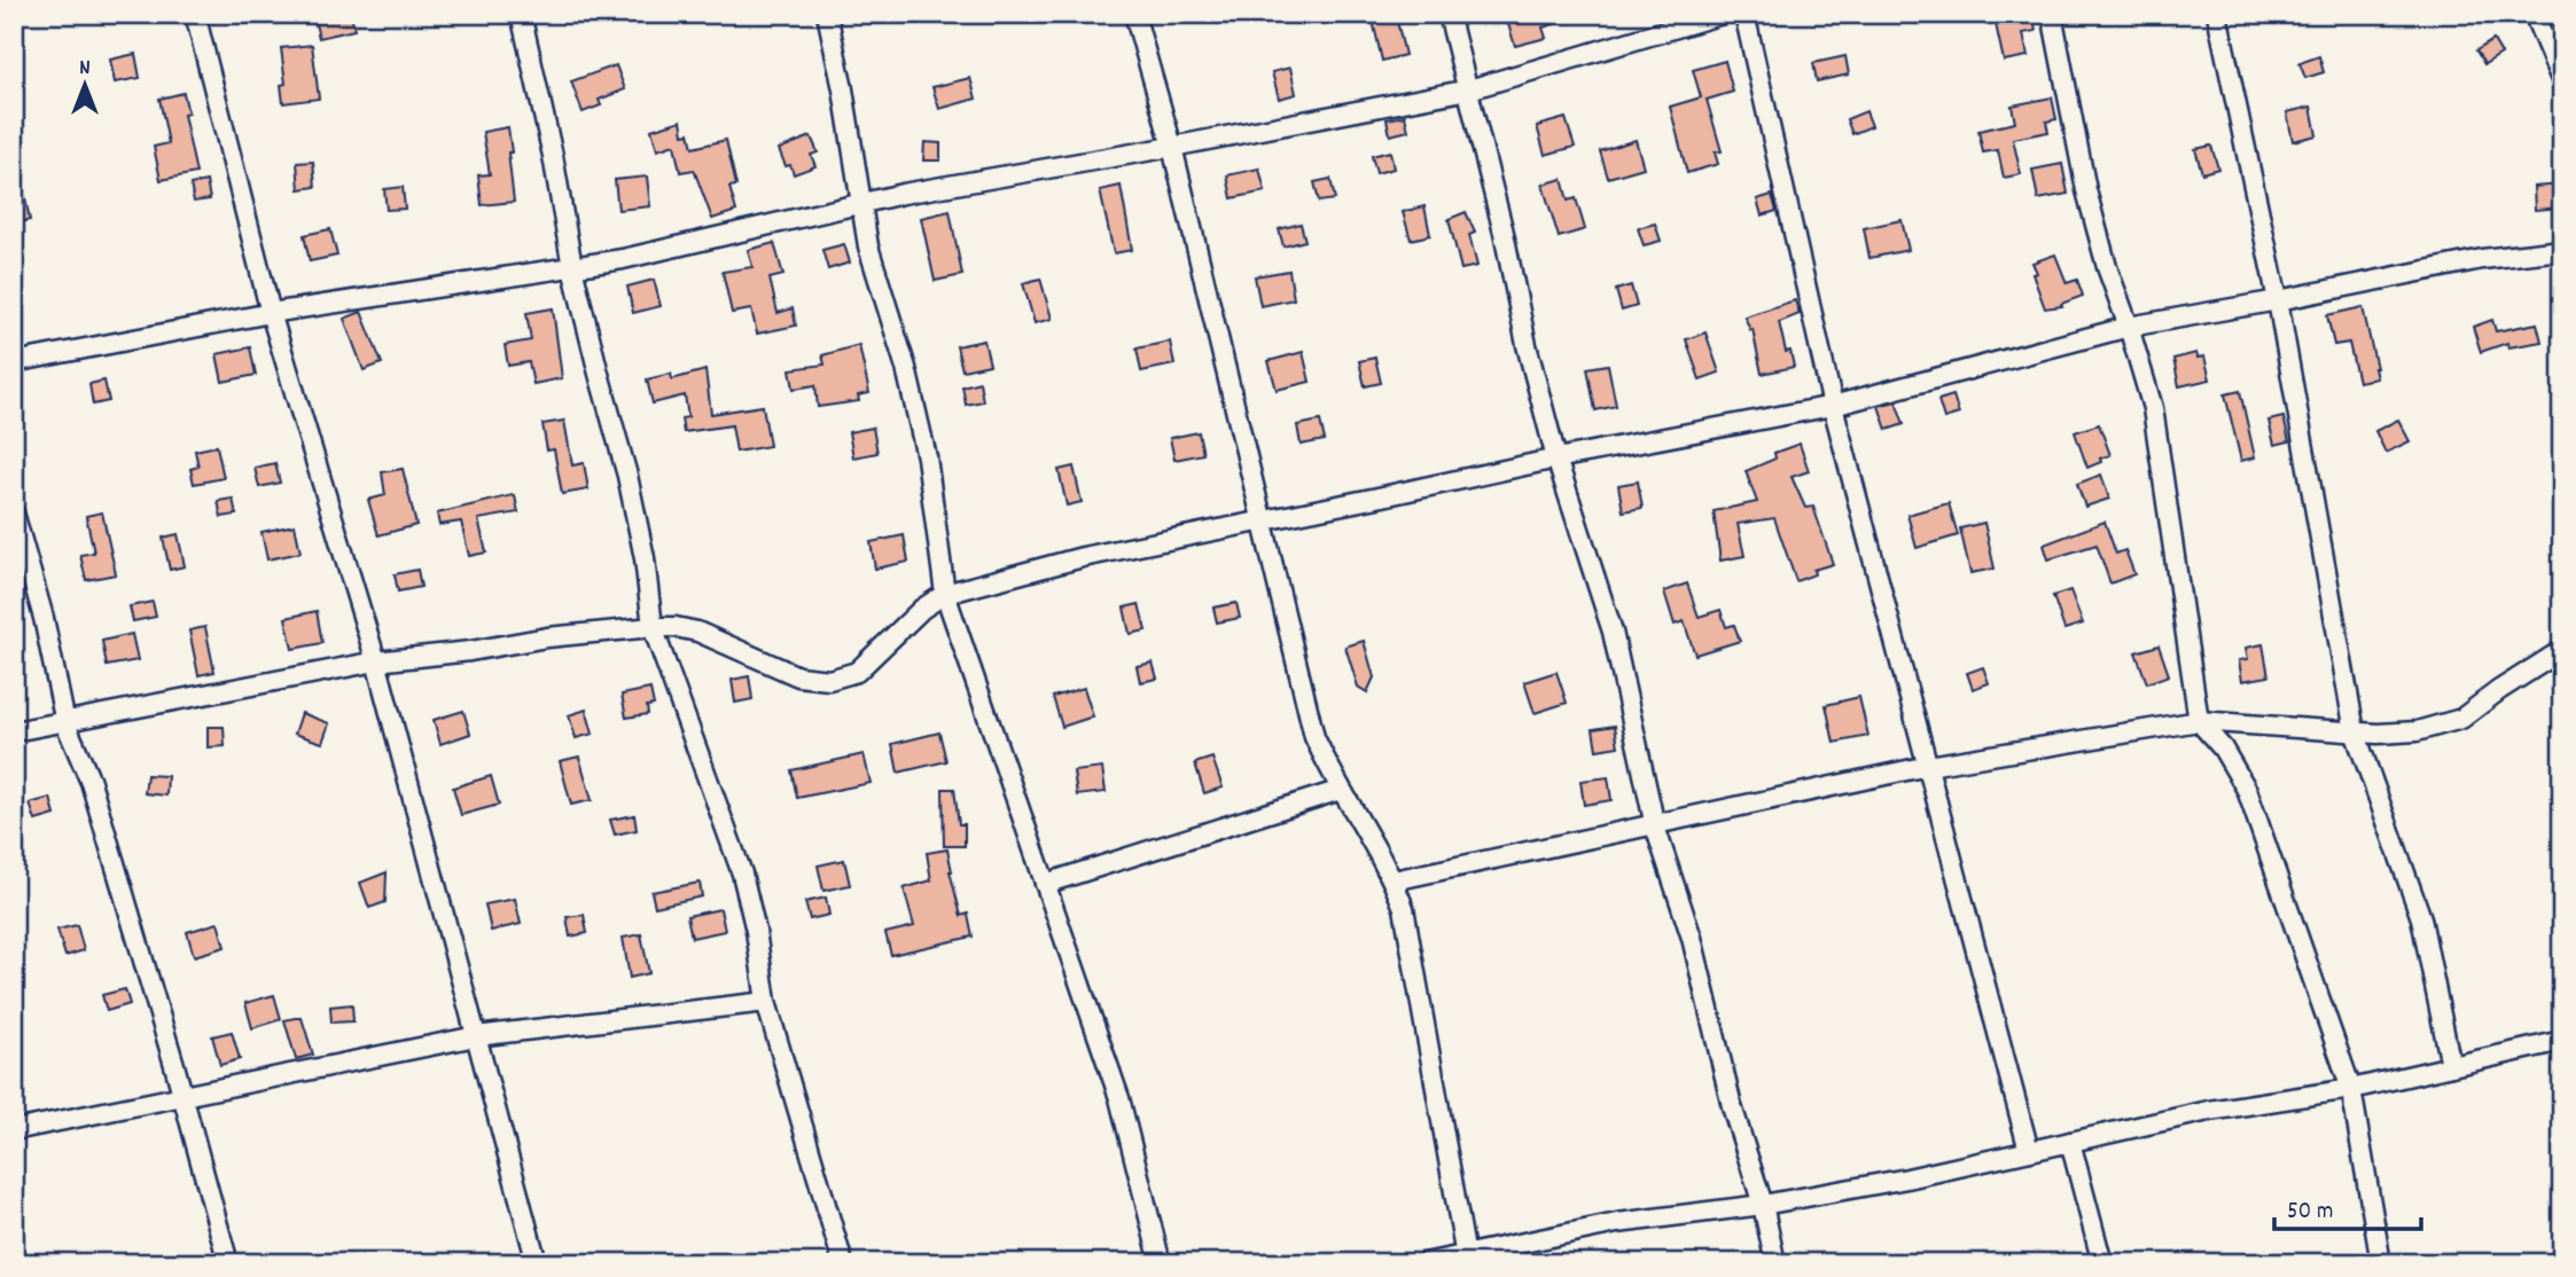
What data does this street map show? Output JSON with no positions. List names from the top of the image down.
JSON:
{
  "scale_bar": "50 m",
  "north": "top"
}
